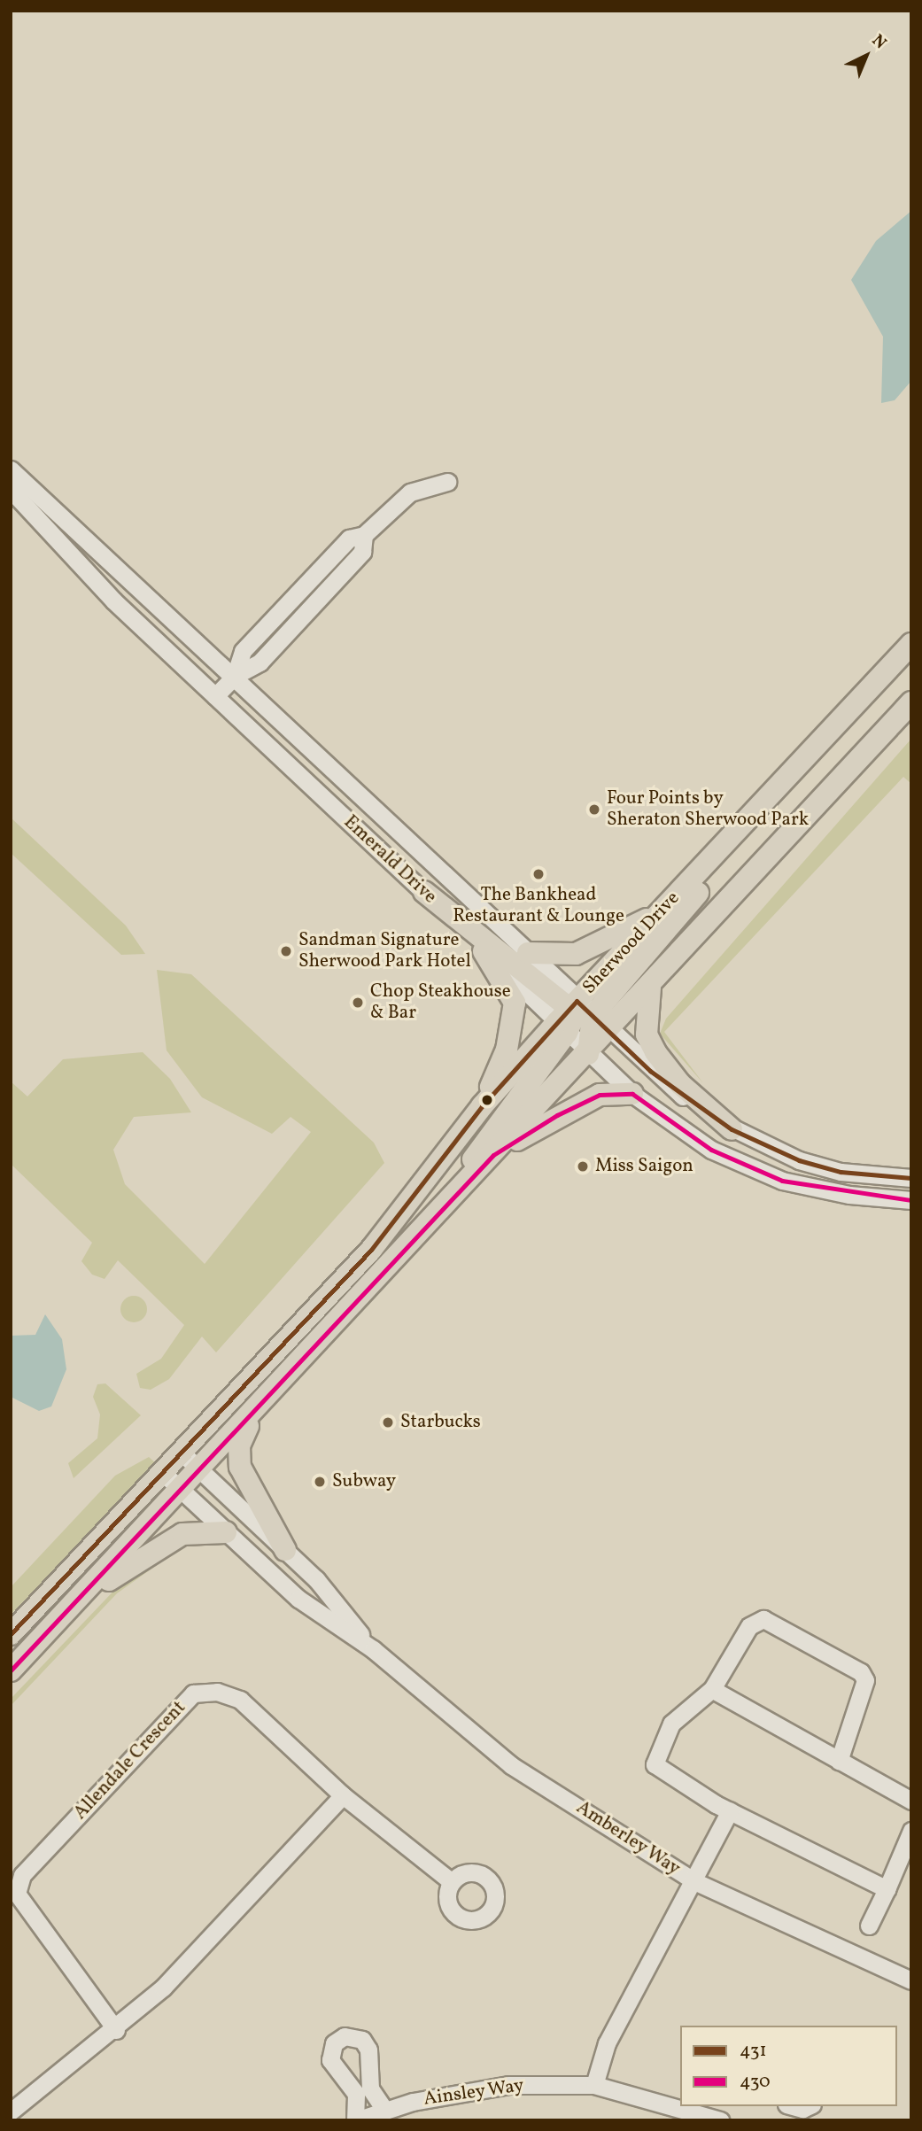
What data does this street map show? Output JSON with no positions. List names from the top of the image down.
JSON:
{
  "streets": {
    "main road": ["Sherwood Drive"],
    "street": [
      "Emerald Drive",
      "Allendale Crescent",
      "Amberley Way",
      "Ainsley Way"
    ]
  },
  "crossings": [
    ["Emerald Drive", "Sherwood Drive"],
    ["Sherwood Drive", "Amberley Way"]
  ],
  "places": [
    "Four Points by Sheraton Sherwood Park",
    "The Bankhead Restaurant & Lounge",
    "Sandman Signature Sherwood Park Hotel",
    "Chop Steakhouse & Bar",
    "Miss Saigon",
    "Starbucks",
    "Subway"
  ],
  "lines": ["transit line 431", "transit line 430"],
  "legend": ["431", "430"],
  "north": "top right"
}
